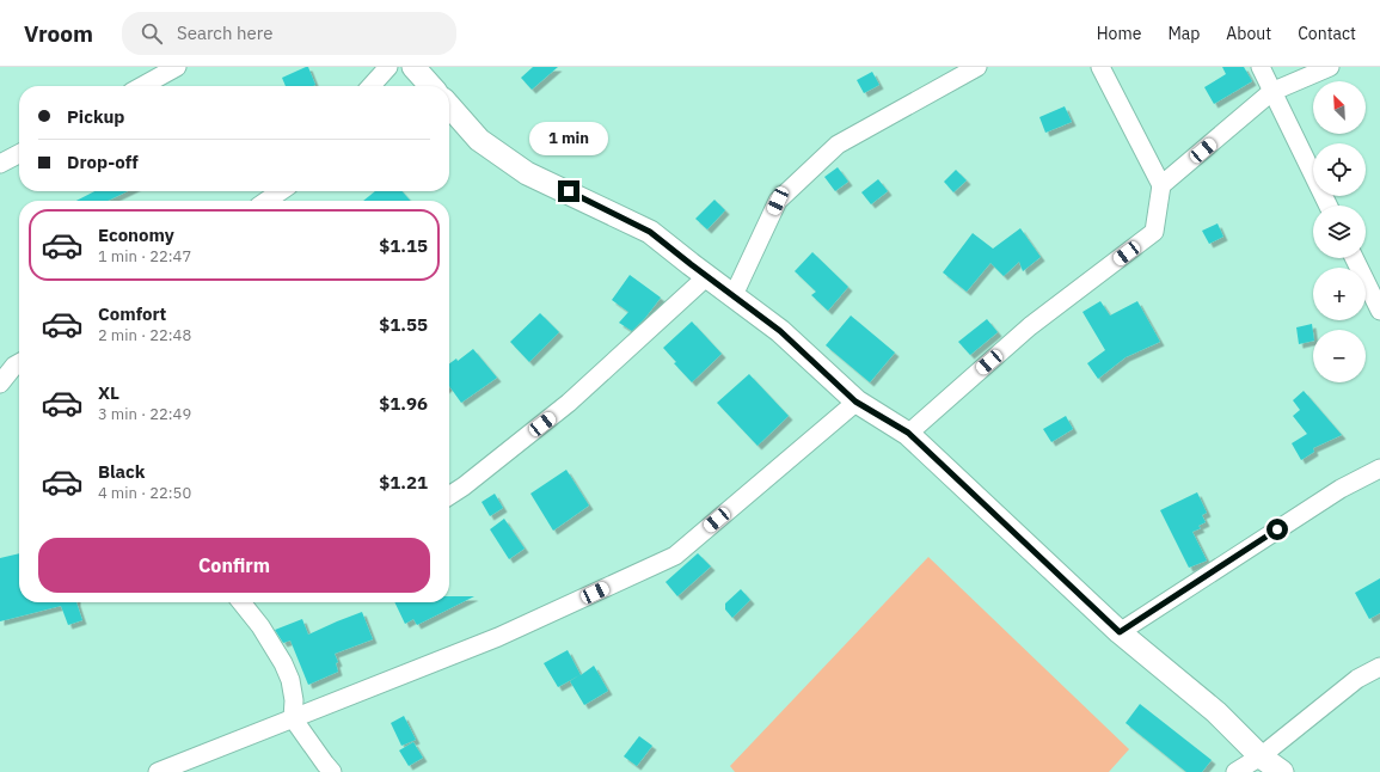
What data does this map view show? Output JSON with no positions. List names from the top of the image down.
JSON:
{
  "north": "top left",
  "page": {
    "header": "Vroom",
    "search": "Search here",
    "nav": [
      "Home",
      "Map",
      "About",
      "Contact"
    ],
    "map_buttons": ["+", "−"],
    "banner": ["Pickup", "Drop-off"],
    "bubble": "1 min",
    "list": [
      {
        "name": "Economy",
        "note": "1 min · 22:47",
        "value": "$1.15"
      },
      {
        "name": "Comfort",
        "note": "2 min · 22:48",
        "value": "$1.55"
      },
      {
        "name": "XL",
        "note": "3 min · 22:49",
        "value": "$1.96"
      },
      {
        "name": "Black",
        "note": "4 min · 22:50",
        "value": "$1.21"
      }
    ],
    "buttons": "Confirm"
  }
}
